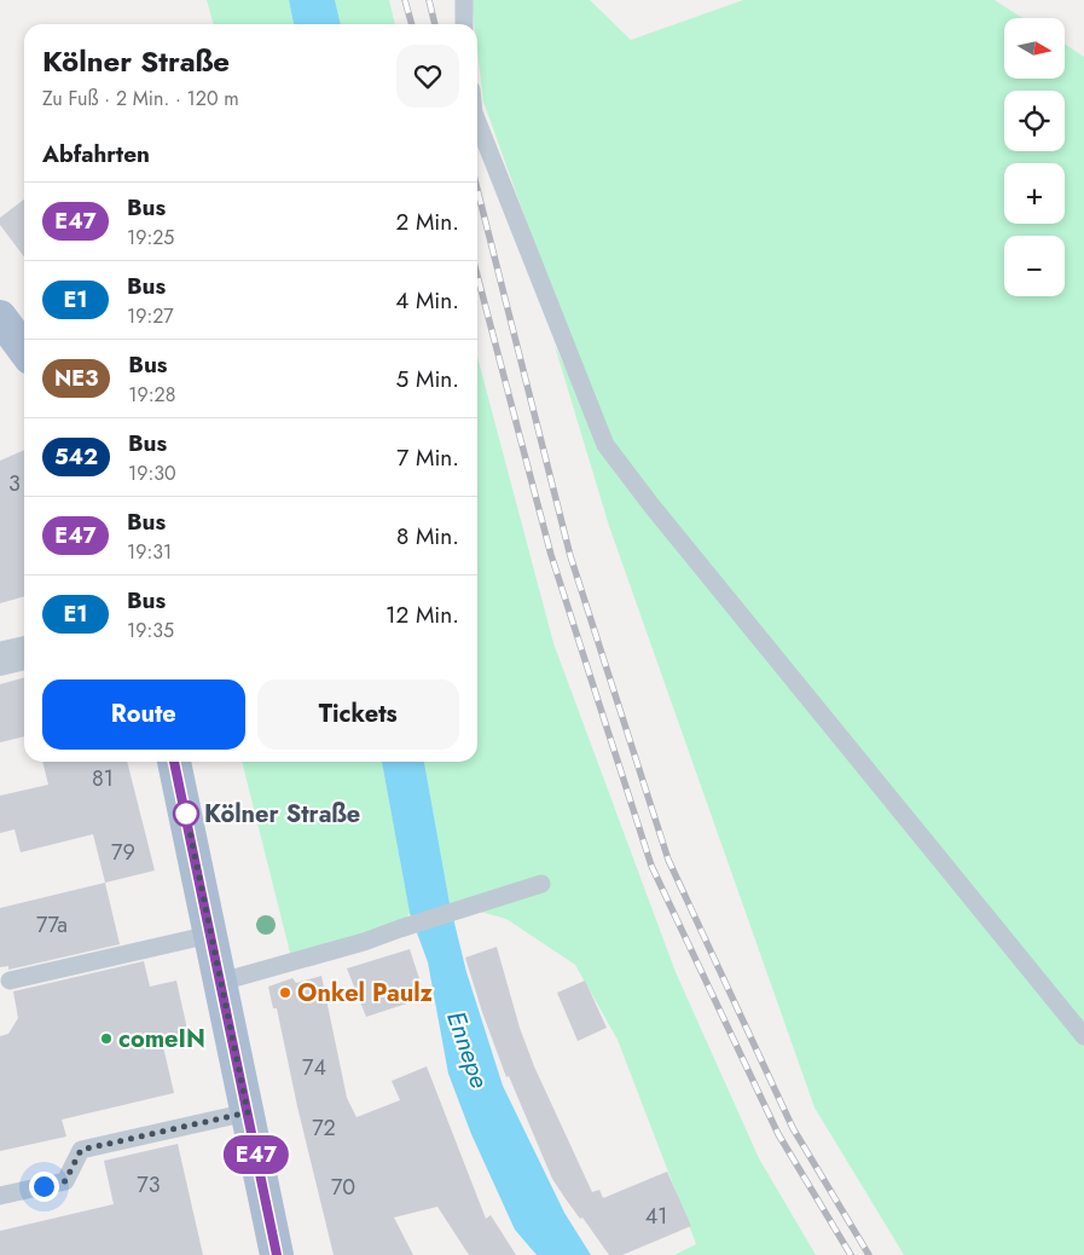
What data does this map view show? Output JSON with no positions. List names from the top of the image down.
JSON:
{
  "water": ["Ennepe"],
  "places": ["Kölner Straße", "Onkel Paulz", "comeIN"],
  "lines": ["bus line E47"],
  "house_numbers": [
    "3",
    "81",
    "79",
    "77a",
    "74",
    "72",
    "73",
    "70",
    "41"
  ],
  "north": "right",
  "page": {
    "on_map": "E47",
    "map_buttons": ["+", "−"],
    "heading": [
      ["Kölner Straße", "Zu Fuß · 2 Min. · 120 m"],
      "Abfahrten"
    ],
    "list": [
      {
        "mark": "E47",
        "name": "Bus",
        "note": "19:25",
        "value": "2 Min."
      },
      {
        "mark": "E1",
        "name": "Bus",
        "note": "19:27",
        "value": "4 Min."
      },
      {
        "mark": "NE3",
        "name": "Bus",
        "note": "19:28",
        "value": "5 Min."
      },
      {
        "mark": "542",
        "name": "Bus",
        "note": "19:30",
        "value": "7 Min."
      },
      {
        "mark": "E47",
        "name": "Bus",
        "note": "19:31",
        "value": "8 Min."
      },
      {
        "mark": "E1",
        "name": "Bus",
        "note": "19:35",
        "value": "12 Min."
      }
    ],
    "buttons": ["Route", "Tickets"]
  }
}
